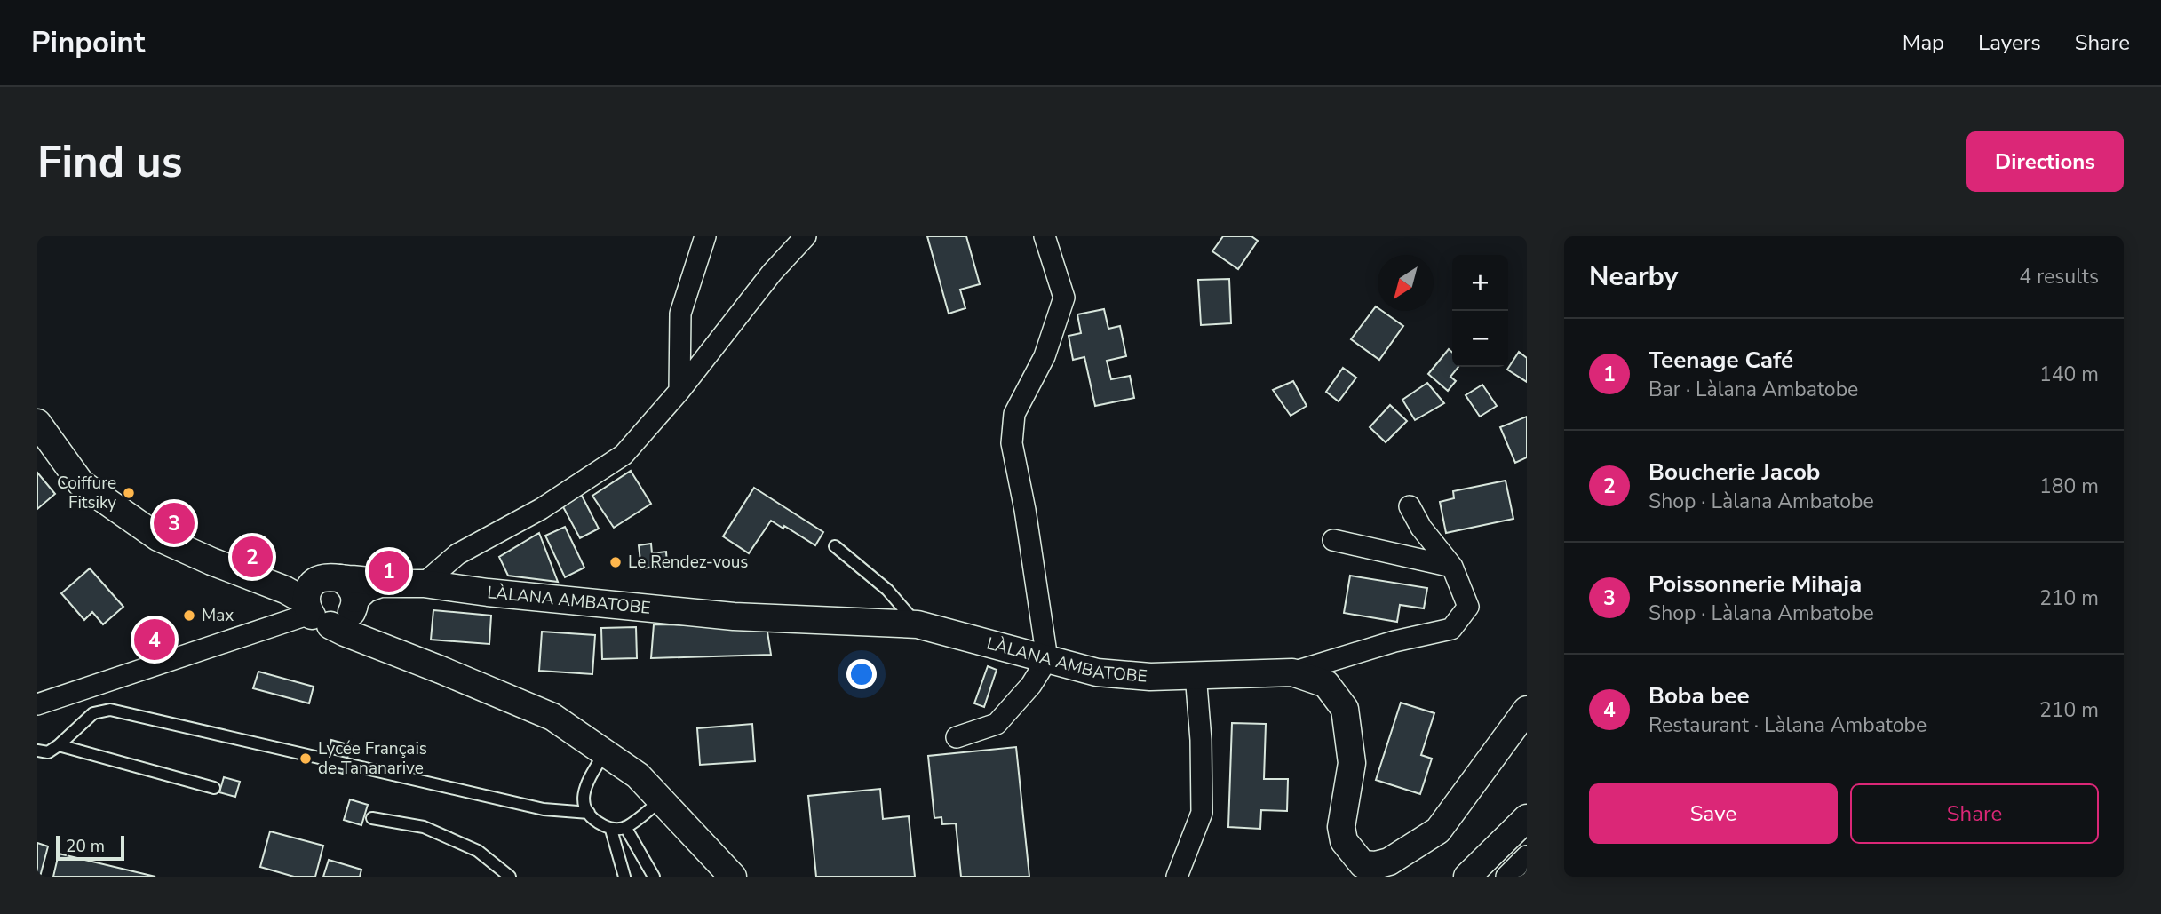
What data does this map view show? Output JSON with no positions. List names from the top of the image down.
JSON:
{
  "streets": {
    "street": ["LÀLANA AMBATOBE"]
  },
  "places": [
    "Coiffure Fitsiky",
    "Le Rendez-vous",
    "Max",
    "Lycée Français de Tananarive"
  ],
  "scale_bar": "20 m",
  "north": "bottom left",
  "page": {
    "header": "Pinpoint",
    "nav": ["Map", "Layers", "Share"],
    "buttons": [
      "Directions",
      ["Save", "Share"]
    ],
    "title": "Find us",
    "heading": ["Nearby", "4 results"],
    "map_buttons": ["+", "−"],
    "list": [
      {
        "mark": "1",
        "name": "Teenage Café",
        "note": "Bar · Làlana Ambatobe",
        "value": "140 m"
      },
      {
        "mark": "2",
        "name": "Boucherie Jacob",
        "note": "Shop · Làlana Ambatobe",
        "value": "180 m"
      },
      {
        "mark": "3",
        "name": "Poissonnerie Mihaja",
        "note": "Shop · Làlana Ambatobe",
        "value": "210 m"
      },
      {
        "mark": "4",
        "name": "Boba bee",
        "note": "Restaurant · Làlana Ambatobe",
        "value": "210 m"
      }
    ],
    "pins": [
      "3",
      "2",
      "1",
      "4"
    ],
    "scale": "20 m"
  }
}
